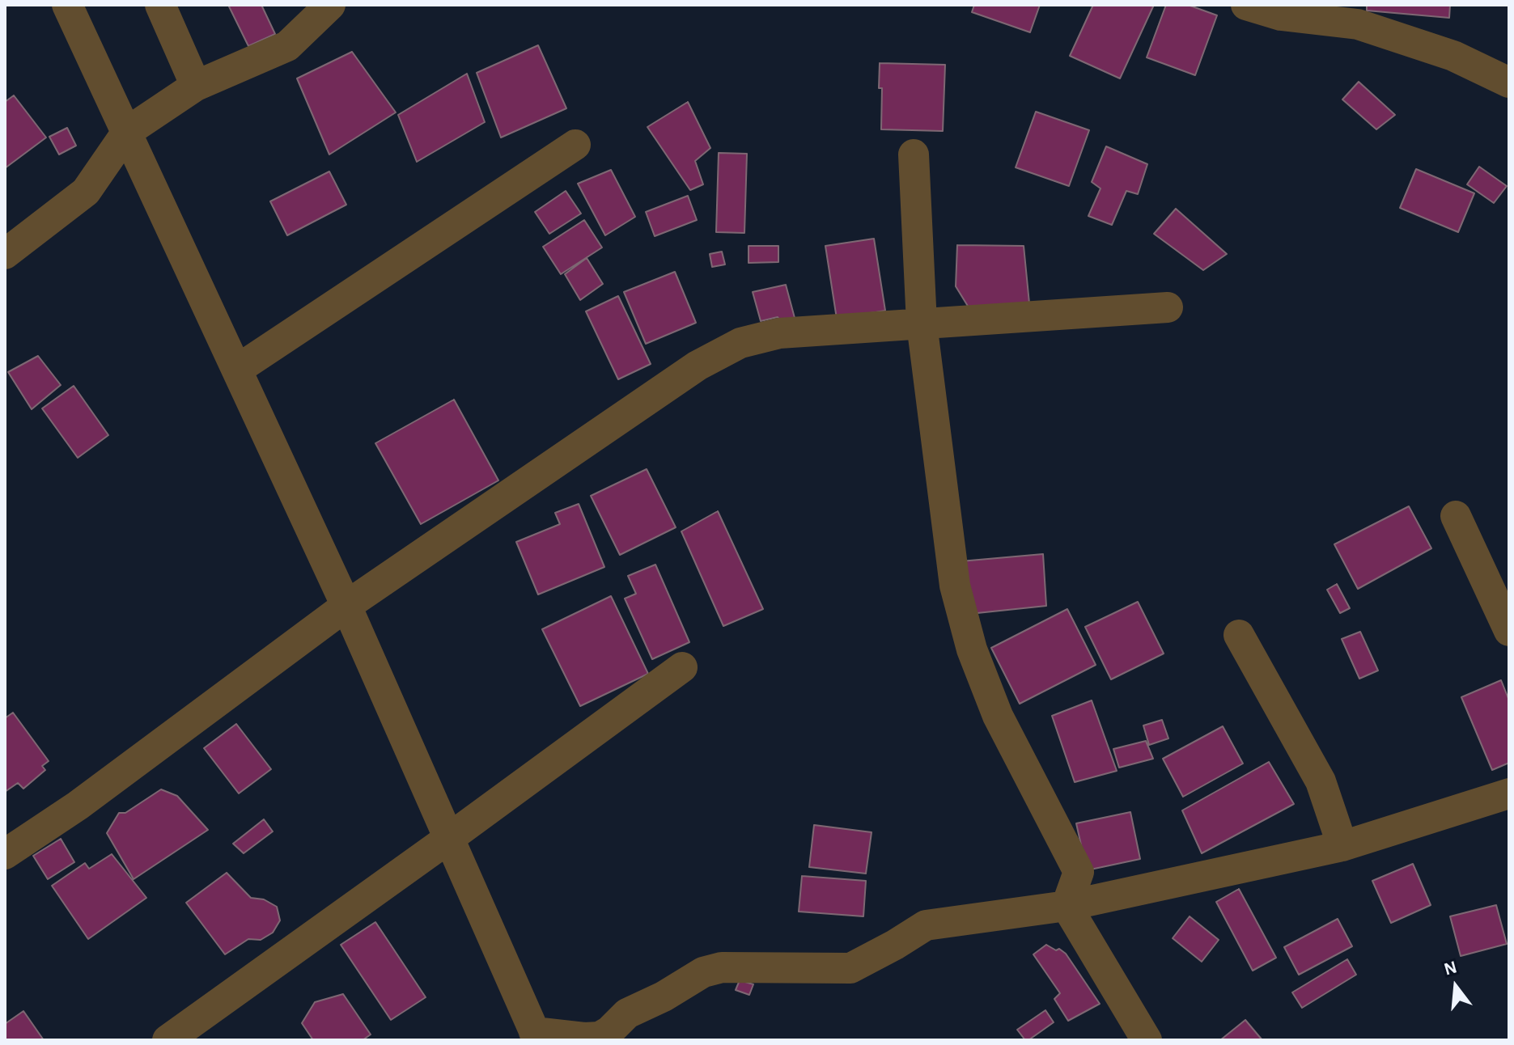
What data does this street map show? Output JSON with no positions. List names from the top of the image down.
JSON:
{
  "north": "top"
}
